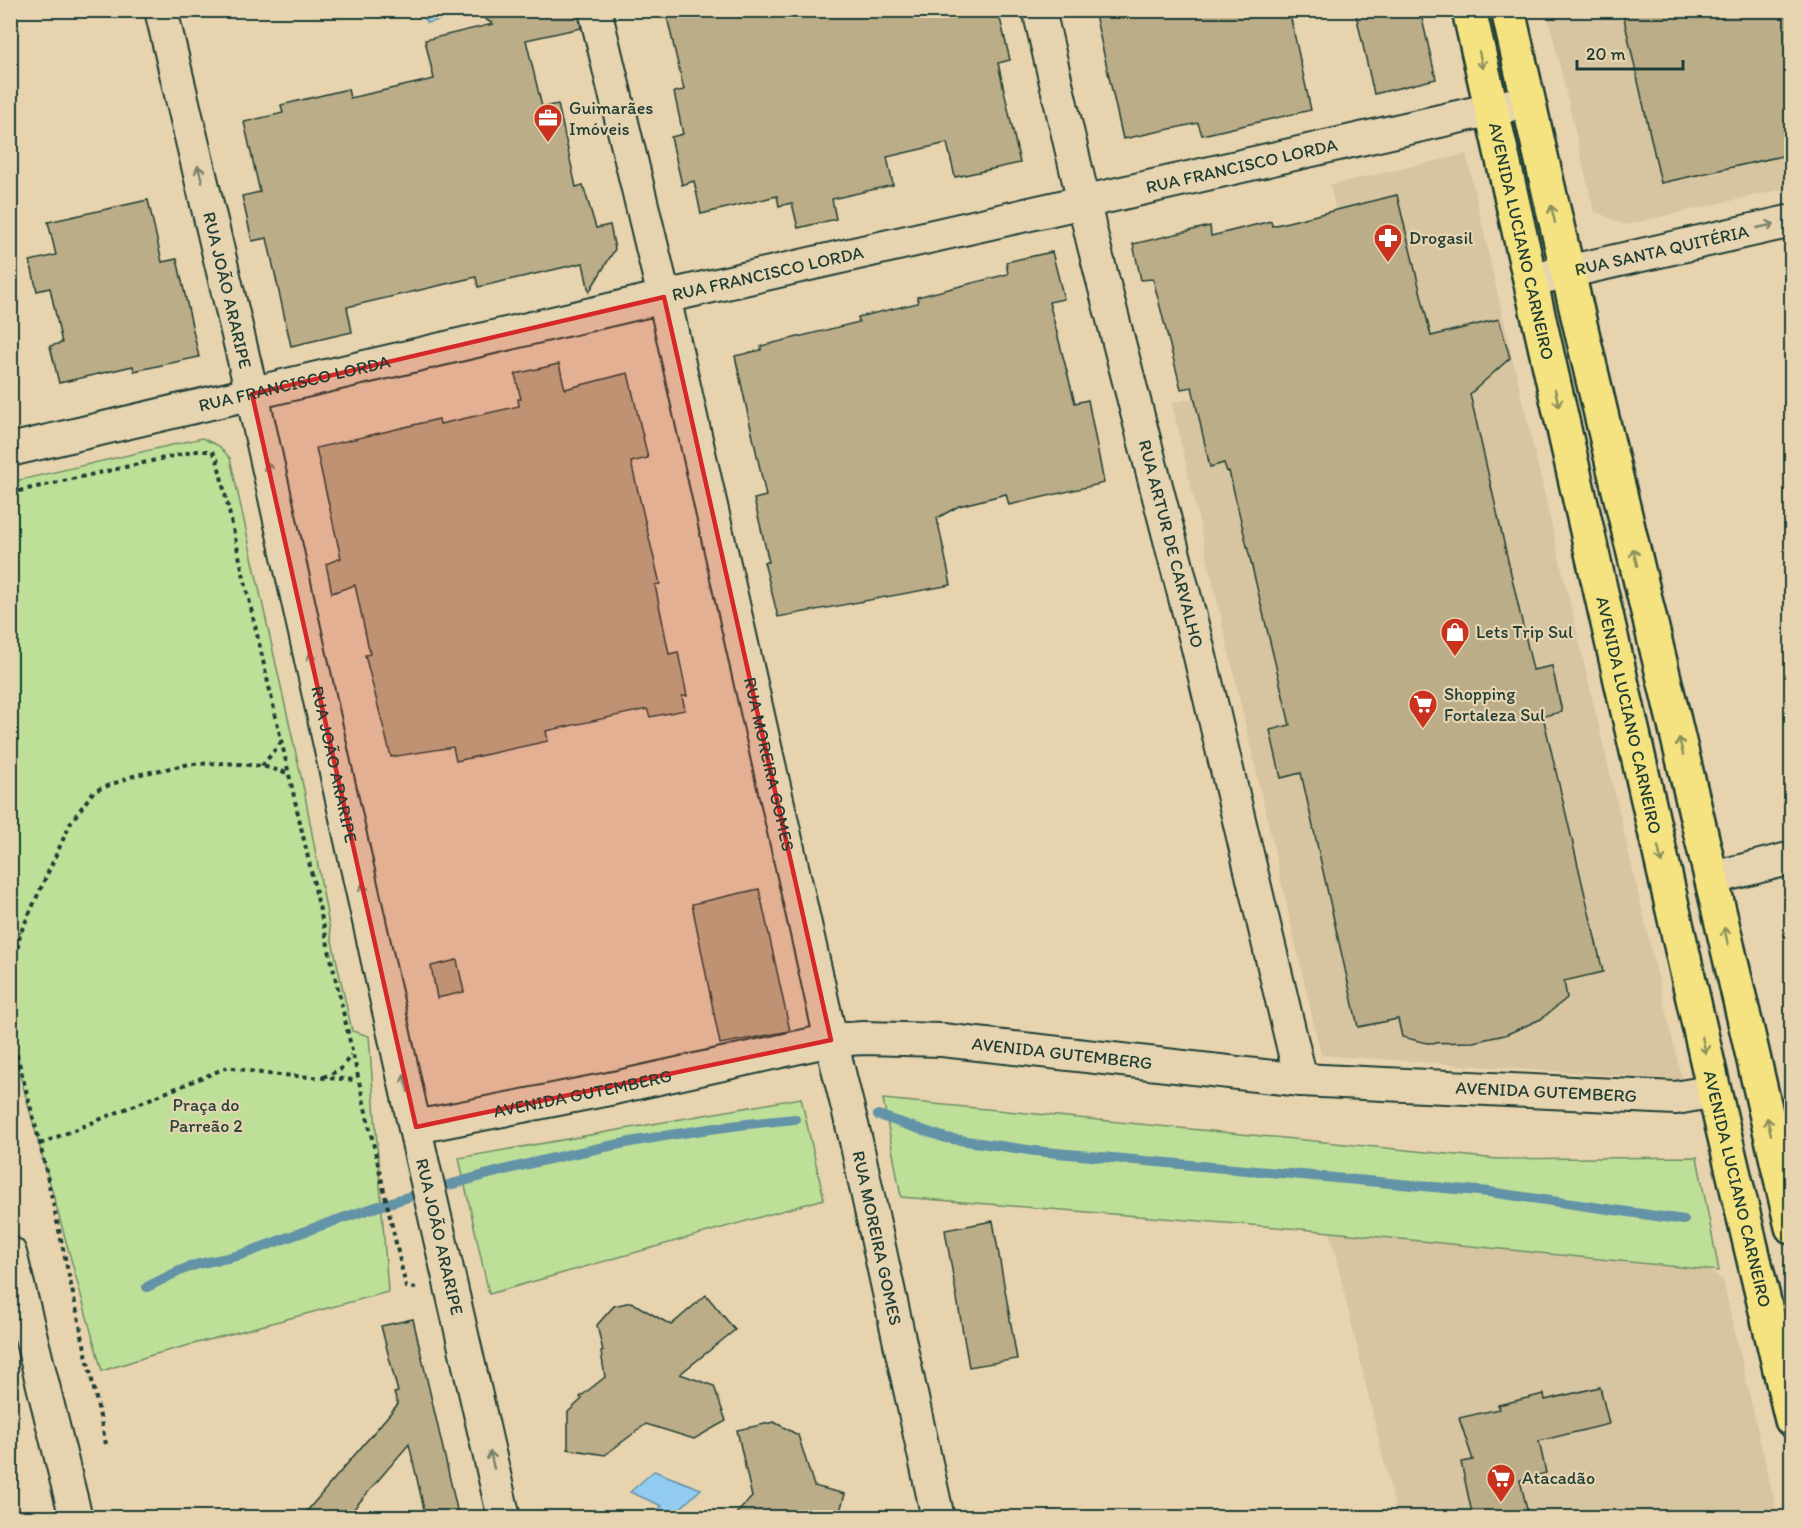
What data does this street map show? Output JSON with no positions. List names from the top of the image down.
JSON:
{
  "streets": {
    "main road": ["AVENIDA LUCIANO CARNEIRO"],
    "street": [
      "RUA FRANCISCO LORDA",
      "RUA SANTA QUITÉRIA",
      "RUA JOÃO ARARIPE",
      "RUA ARTUR DE CARVALHO",
      "RUA MOREIRA GOMES",
      "AVENIDA GUTEMBERG"
    ]
  },
  "crossings": [
    ["RUA FRANCISCO LORDA", "AVENIDA LUCIANO CARNEIRO"],
    ["RUA FRANCISCO LORDA", "RUA JOÃO ARARIPE"],
    ["RUA FRANCISCO LORDA", "RUA ARTUR DE CARVALHO"],
    ["RUA FRANCISCO LORDA", "RUA MOREIRA GOMES"],
    ["AVENIDA LUCIANO CARNEIRO", "RUA SANTA QUITÉRIA"],
    ["AVENIDA LUCIANO CARNEIRO", "AVENIDA GUTEMBERG"],
    ["RUA JOÃO ARARIPE", "AVENIDA GUTEMBERG"],
    ["RUA ARTUR DE CARVALHO", "AVENIDA GUTEMBERG"],
    ["RUA MOREIRA GOMES", "AVENIDA GUTEMBERG"]
  ],
  "one_way": ["RUA SANTA QUITÉRIA", "RUA JOÃO ARARIPE"],
  "parks": ["Praça do Parreão 2"],
  "places": {
    "office": ["Guimarães Imóveis"],
    "pharmacy": ["Drogasil"],
    "shop": ["Lets Trip Sul"],
    "supermarket": ["Shopping Fortaleza Sul", "Atacadão"]
  },
  "scale_bar": "20 m"
}
